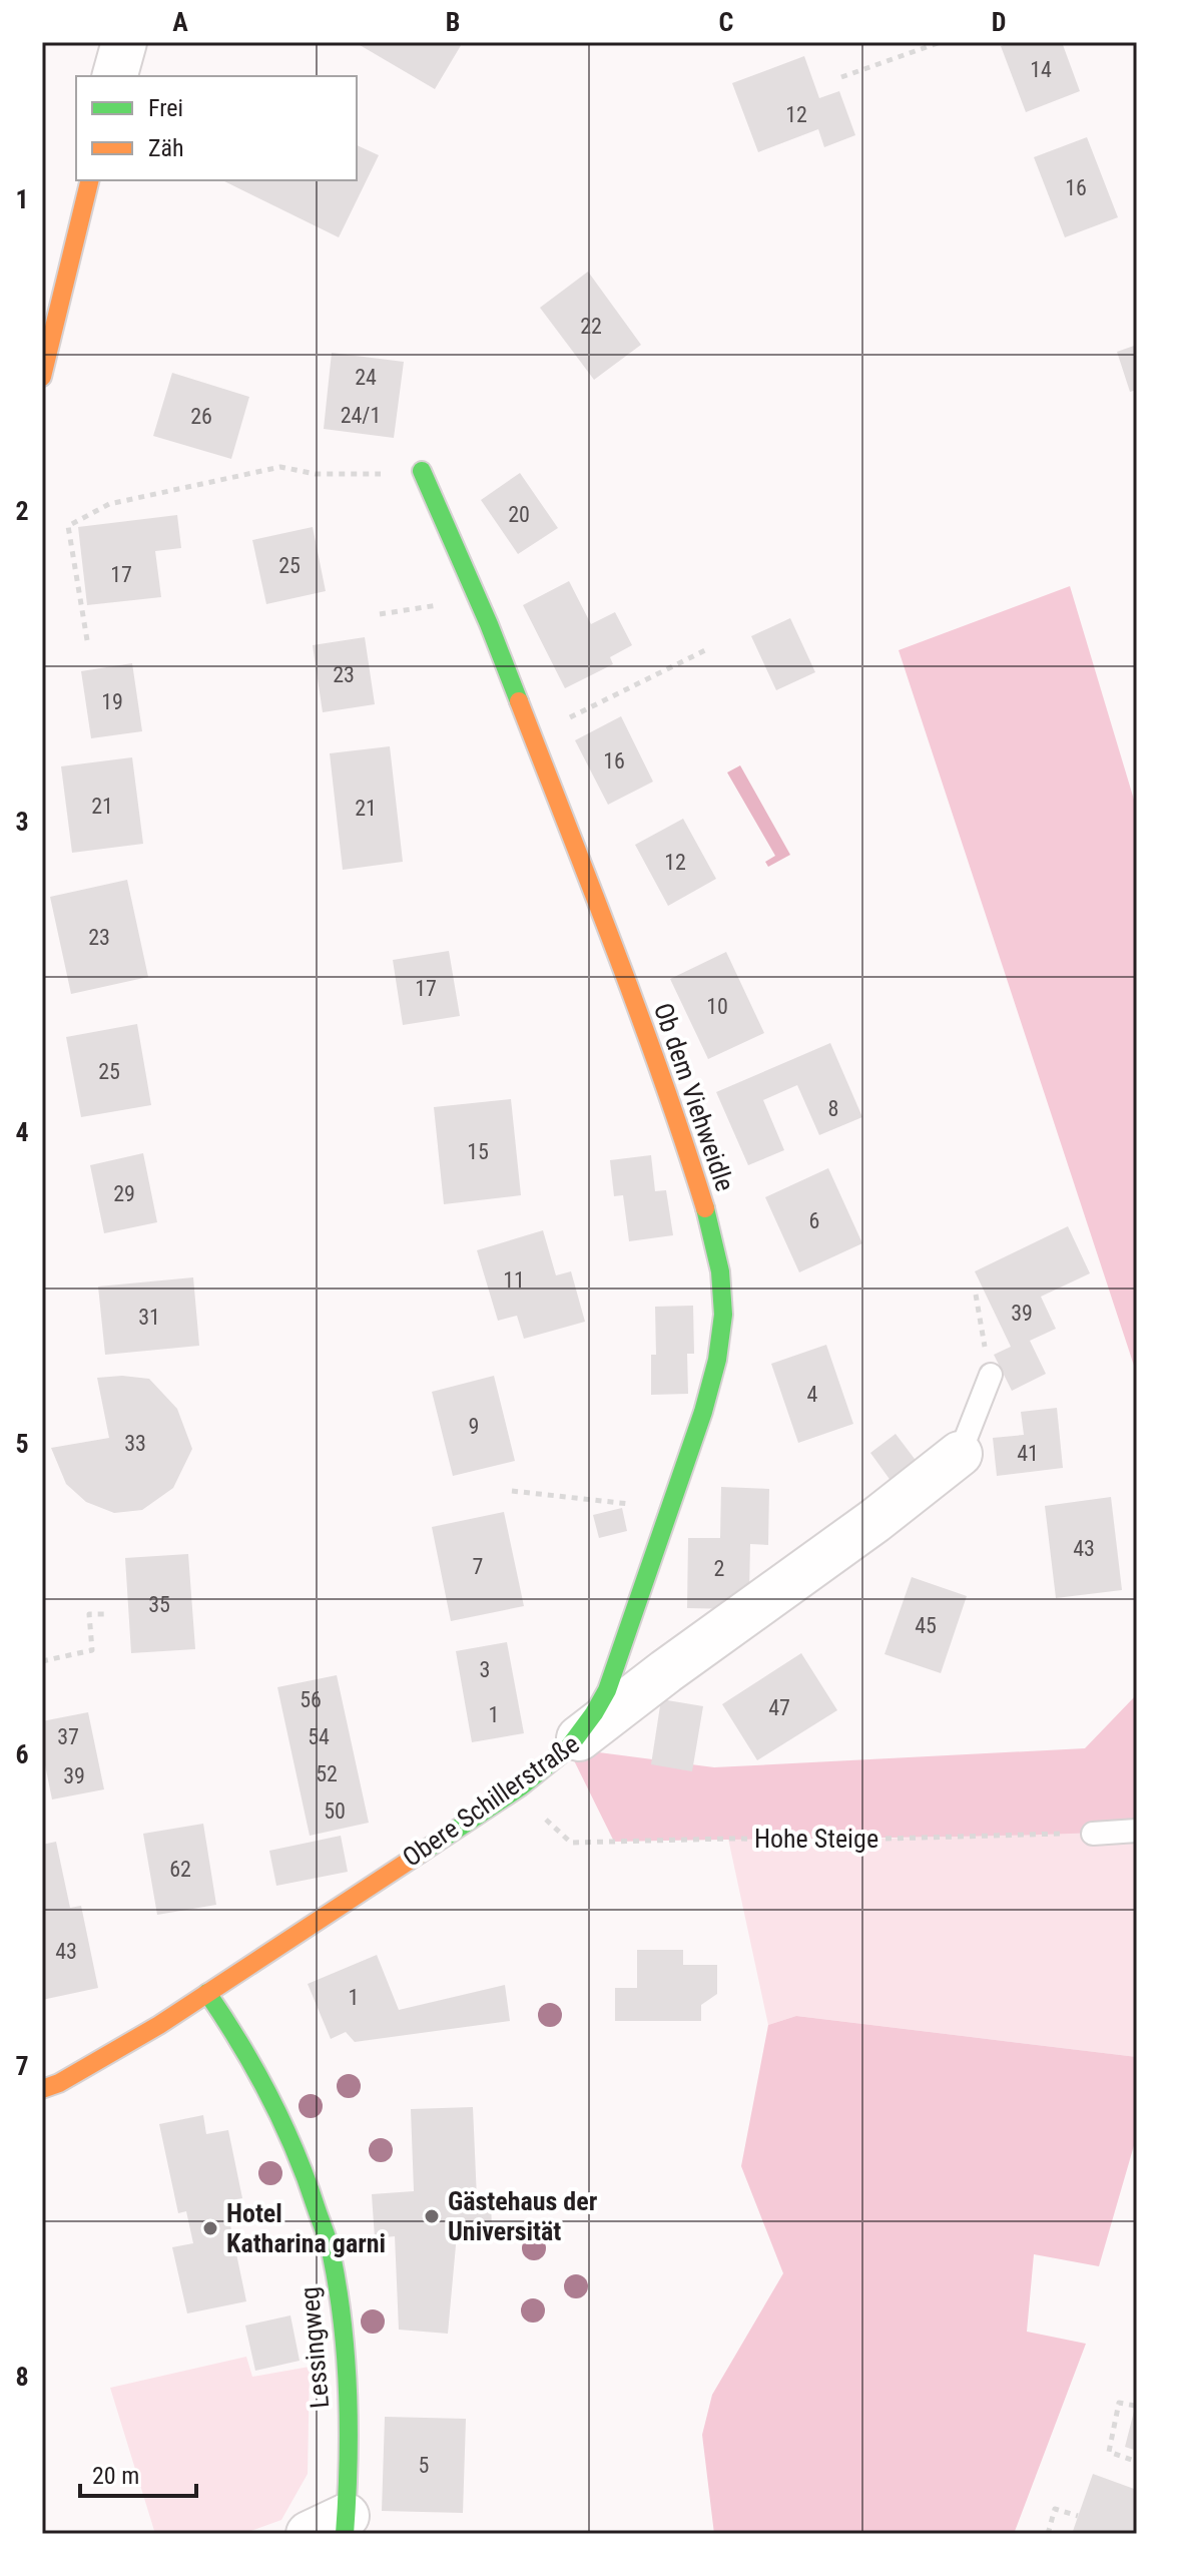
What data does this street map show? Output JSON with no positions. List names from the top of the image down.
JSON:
{
  "streets": {
    "street": ["Ob dem Viehweidle", "Obere Schillerstraße", "Lessingweg"],
    "path": ["Hohe Steige"]
  },
  "crossings": [
    ["Ob dem Viehweidle", "Obere Schillerstraße"],
    ["Obere Schillerstraße", "Hohe Steige"],
    ["Obere Schillerstraße", "Lessingweg"]
  ],
  "places": ["Gästehaus der Universität", "Hotel Katharina garni"],
  "house_numbers": [
    "14",
    "12",
    "16",
    "22",
    "24",
    "24/1",
    "26",
    "20",
    "25",
    "17",
    "23",
    "19",
    "16",
    "21",
    "21",
    "12",
    "23",
    "17",
    "10",
    "25",
    "8",
    "15",
    "29",
    "6",
    "11",
    "39",
    "31",
    "4",
    "9",
    "33",
    "41",
    "43",
    "7",
    "2",
    "35",
    "45",
    "3",
    "56",
    "47",
    "1",
    "37",
    "54",
    "52",
    "39",
    "50",
    "62",
    "43",
    "1",
    "5"
  ],
  "legend": ["Frei", "Zäh"],
  "scale_bar": "20 m",
  "grid": {
    "columns": [
      "A",
      "B",
      "C",
      "D"
    ],
    "rows": [
      "1",
      "2",
      "3",
      "4",
      "5",
      "6",
      "7",
      "8"
    ]
  }
}
